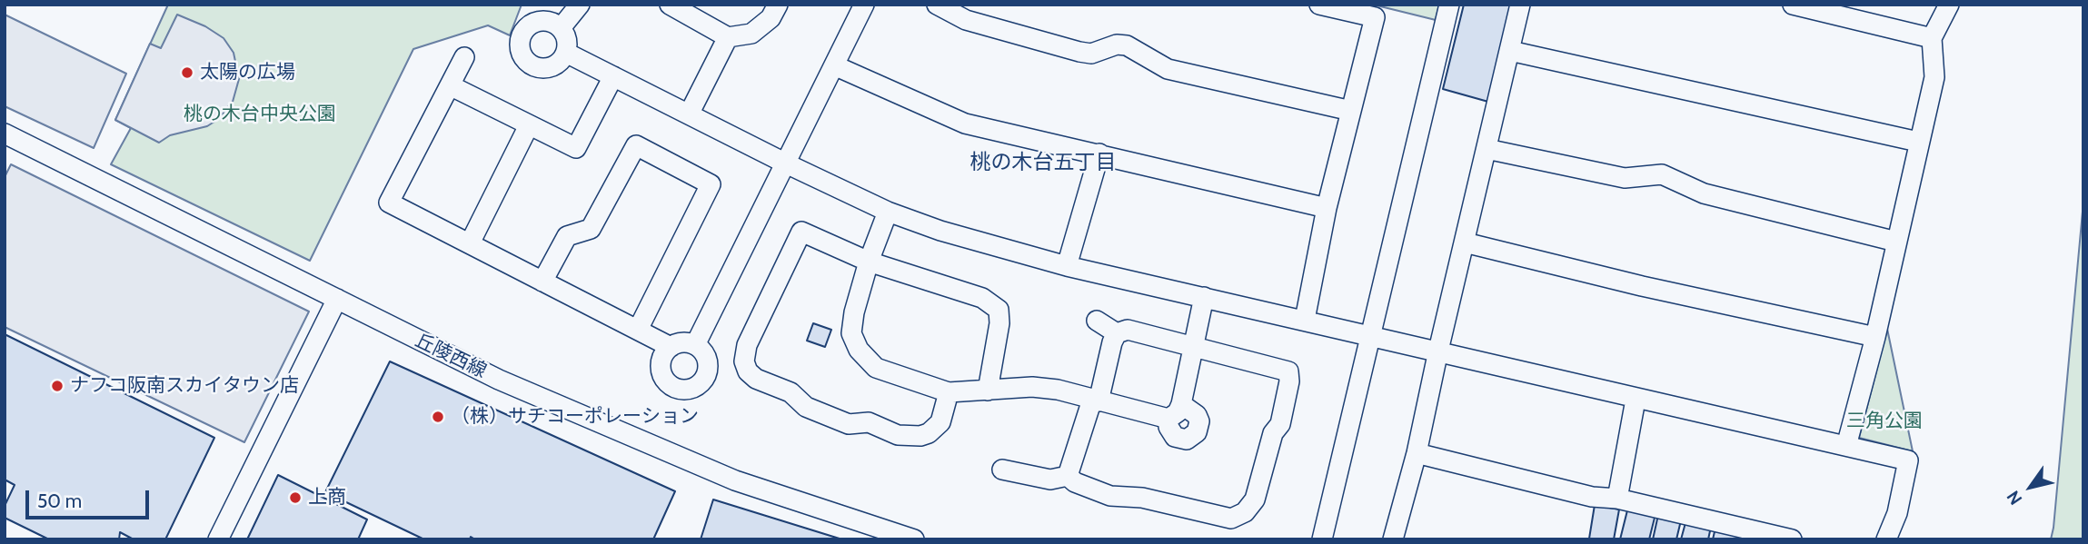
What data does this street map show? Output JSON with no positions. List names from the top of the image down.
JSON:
{
  "streets": {
    "street": ["丘陵西線"]
  },
  "districts": ["桃の木台五丁目"],
  "parks": ["桃の木台中央公園", "三角公園"],
  "places": [
    "太陽の広場",
    "ナフコ阪南スカイタウン店",
    "（株）サチコーポレーション",
    "上商"
  ],
  "scale_bar": "50 m",
  "north": "bottom left"
}
